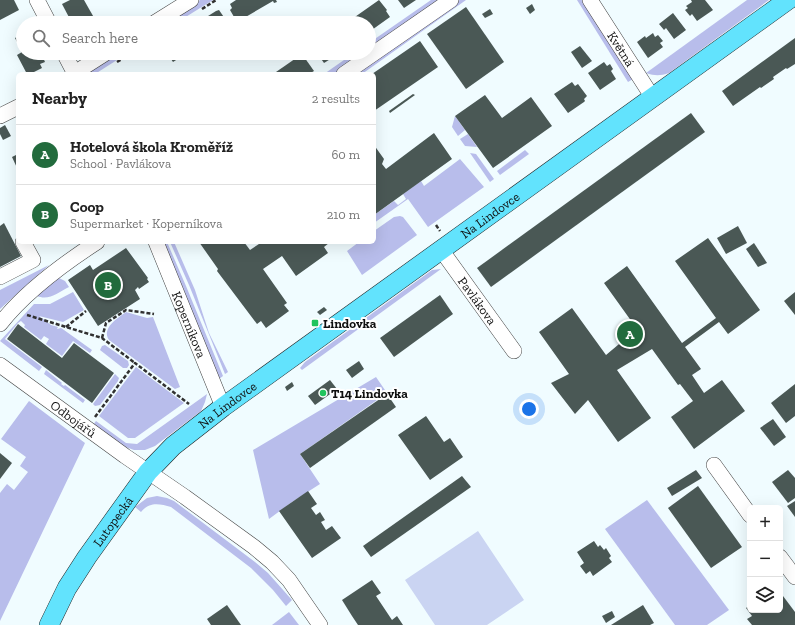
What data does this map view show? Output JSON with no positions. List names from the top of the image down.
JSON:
{
  "streets": {
    "main road": ["Na Lindovce", "Lutopecká"],
    "street": [
      "Květná",
      "Pavlákova",
      "Koperníkova",
      "Odbojářů"
    ]
  },
  "crossings": [
    ["Květná", "Na Lindovce"],
    ["Na Lindovce", "Pavlákova"],
    ["Na Lindovce", "Koperníkova"],
    ["Na Lindovce", "Lutopecká"],
    ["Odbojářů", "Lutopecká"]
  ],
  "places": {
    "transit": ["Lindovka"],
    "other": ["T14 Lindovka"]
  },
  "page": {
    "search": "Search here",
    "heading": ["Nearby", "2 results"],
    "list": [
      {
        "mark": "A",
        "name": "Hotelová škola Kroměříž",
        "note": "School · Pavlákova",
        "value": "60 m"
      },
      {
        "mark": "B",
        "name": "Coop",
        "note": "Supermarket · Koperníkova",
        "value": "210 m"
      }
    ],
    "pins": ["B", "A"],
    "map_buttons": ["+", "−"]
  }
}
